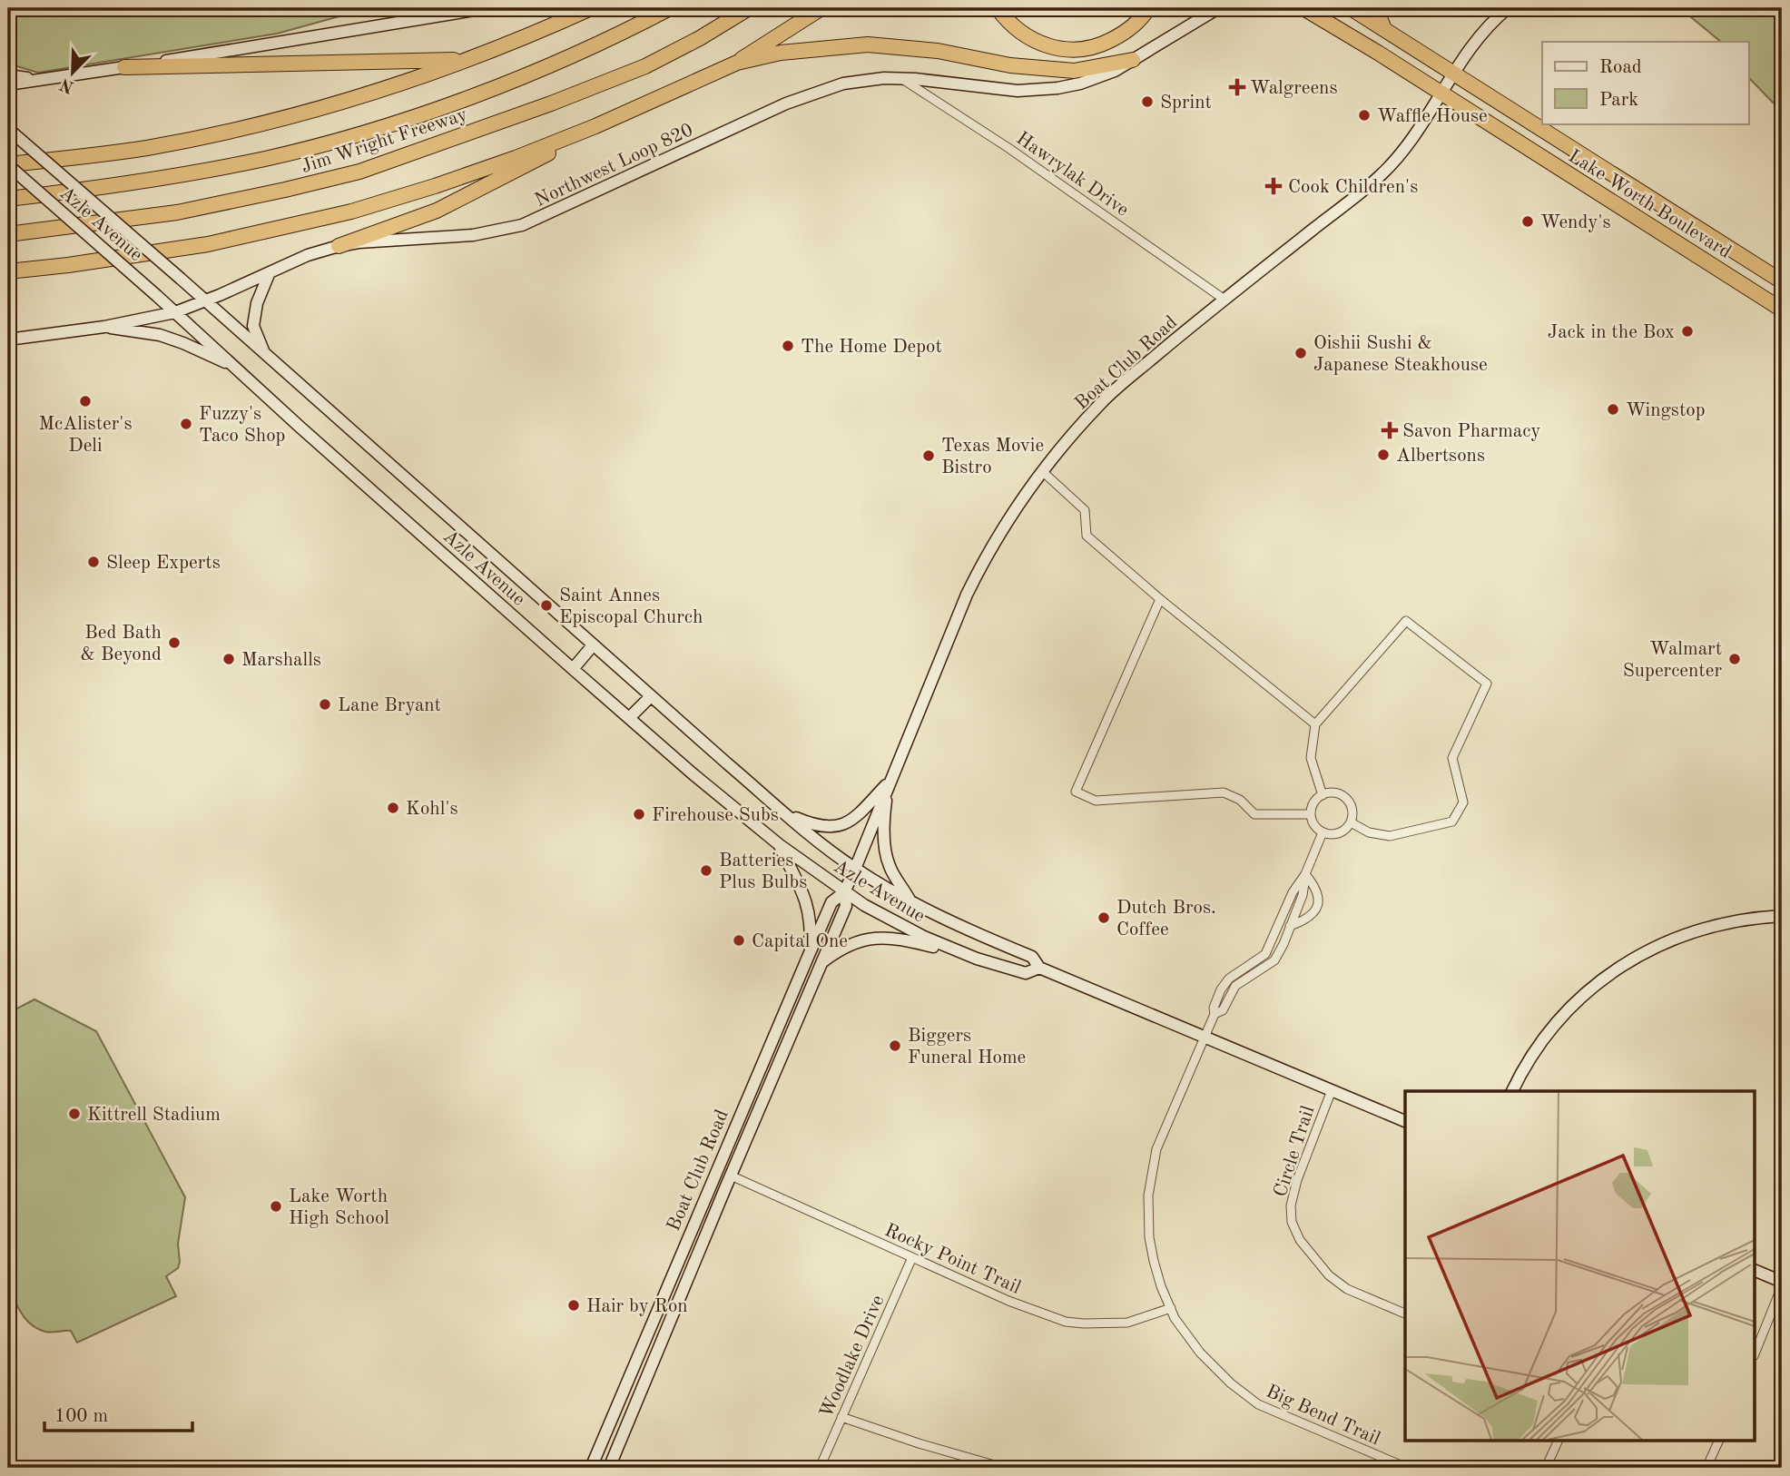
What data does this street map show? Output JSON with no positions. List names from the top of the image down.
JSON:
{
  "streets": {
    "highway": ["Jim Wright Freeway", "Lake Worth Boulevard"],
    "main road": ["Northwest Loop 820", "Azle Avenue", "Boat Club Road"],
    "street": [
      "Hawrylak Drive",
      "Circle Trail",
      "Rocky Point Trail",
      "Woodlake Drive",
      "Big Bend Trail"
    ]
  },
  "crossings": [
    ["Northwest Loop 820", "Hawrylak Drive"],
    ["Northwest Loop 820", "Azle Avenue"],
    ["Hawrylak Drive", "Boat Club Road"],
    ["Lake Worth Boulevard", "Boat Club Road"],
    ["Azle Avenue", "Boat Club Road"],
    ["Azle Avenue", "Circle Trail"],
    ["Azle Avenue", "Big Bend Trail"],
    ["Boat Club Road", "Rocky Point Trail"],
    ["Rocky Point Trail", "Woodlake Drive"],
    ["Rocky Point Trail", "Big Bend Trail"]
  ],
  "places": {
    "health": ["Walgreens", "Cook Children's", "Savon Pharmacy"],
    "other": [
      "Sprint",
      "Waffle House",
      "Wendy's",
      "Jack in the Box",
      "The Home Depot",
      "Oishii Sushi & Japanese Steakhouse",
      "McAlister's Deli",
      "Wingstop",
      "Fuzzy's Taco Shop",
      "Albertsons",
      "Texas Movie Bistro",
      "Sleep Experts",
      "Saint Annes Episcopal Church",
      "Bed Bath & Beyond",
      "Marshalls",
      "Walmart Supercenter",
      "Lane Bryant",
      "Kohl's",
      "Firehouse Subs",
      "Batteries Plus Bulbs",
      "Dutch Bros. Coffee",
      "Capital One",
      "Biggers Funeral Home",
      "Kittrell Stadium",
      "Lake Worth High School",
      "Hair by Ron"
    ]
  },
  "legend": ["Road", "Park"],
  "scale_bar": "100 m",
  "north": "bottom left"
}
